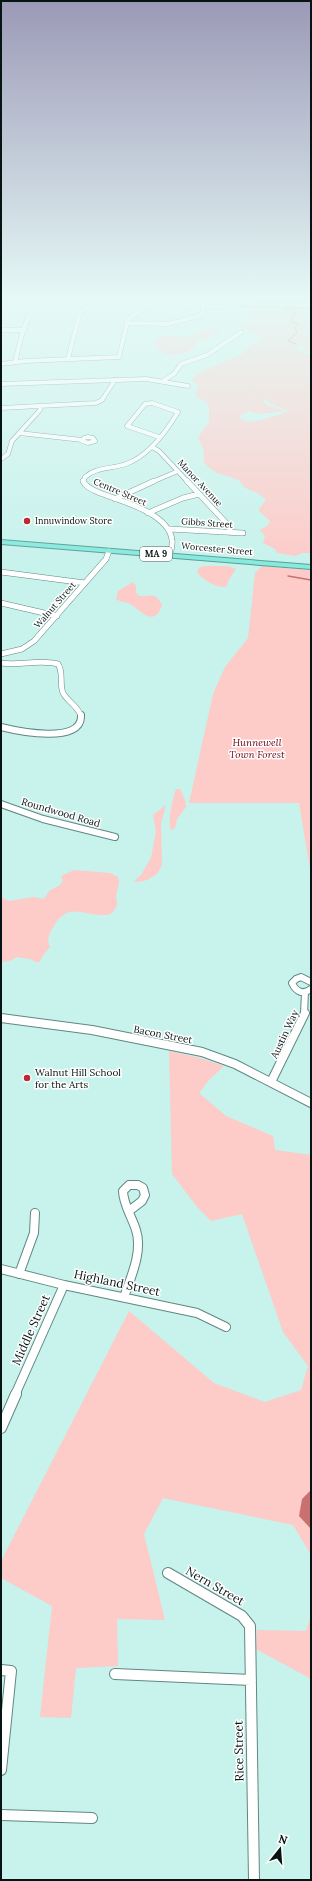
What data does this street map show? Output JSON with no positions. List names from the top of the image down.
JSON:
{
  "streets": {
    "highway": ["Worcester Street", "MA 9"],
    "street": [
      "Manor Avenue",
      "Centre Street",
      "Gibbs Street",
      "Walnut Street",
      "Roundwood Road",
      "Bacon Street",
      "Austin Way",
      "Highland Street",
      "Middle Street",
      "Nern Street",
      "Rice Street"
    ]
  },
  "crossings": [
    ["Manor Avenue", "Centre Street"],
    ["Manor Avenue", "Gibbs Street"],
    ["Centre Street", "Gibbs Street"],
    ["Worcester Street", "Walnut Street"],
    ["Bacon Street", "Austin Way"],
    ["Highland Street", "Middle Street"],
    ["Nern Street", "Rice Street"]
  ],
  "parks": ["Hunnewell Town Forest"],
  "places": ["Innuwindow Store", "Walnut Hill School for the Arts"],
  "north": "top"
}
